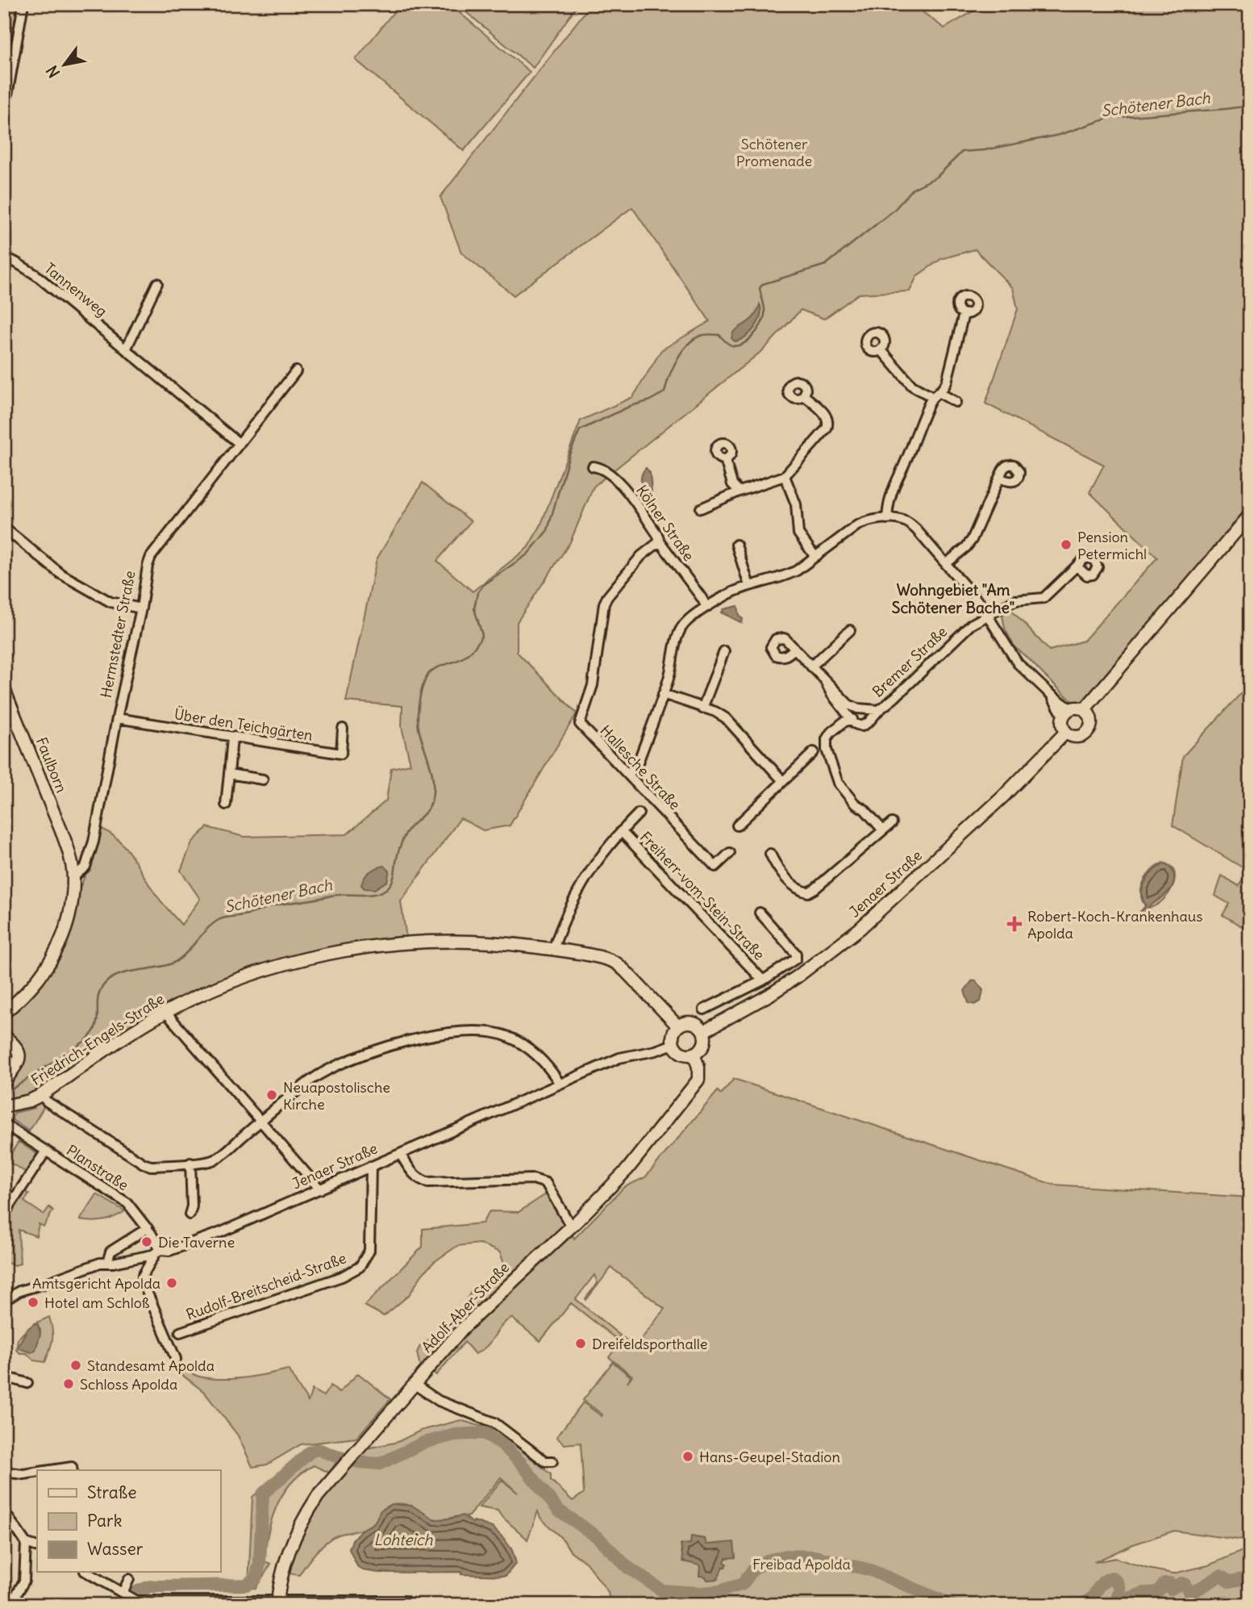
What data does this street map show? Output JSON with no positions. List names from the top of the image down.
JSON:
{
  "streets": {
    "main road": [
      "Hermstedter Straße",
      "Faulborn",
      "Jenaer Straße",
      "Friedrich-Engels-Straße",
      "Adolf-Aber-Straße"
    ],
    "street": [
      "Tannenweg",
      "Kölner Straße",
      "Bremer Straße",
      "Über den Teichgärten",
      "Hallesche Straße",
      "Freiherr-vom-Stein-Straße",
      "Planstraße",
      "Rudolf-Breitscheid-Straße"
    ]
  },
  "crossings": [
    ["Tannenweg", "Hermstedter Straße"],
    ["Kölner Straße", "Hallesche Straße"],
    ["Hermstedter Straße", "Über den Teichgärten"],
    ["Hermstedter Straße", "Faulborn"],
    ["Jenaer Straße", "Friedrich-Engels-Straße"],
    ["Jenaer Straße", "Planstraße"],
    ["Jenaer Straße", "Rudolf-Breitscheid-Straße"],
    ["Jenaer Straße", "Adolf-Aber-Straße"],
    ["Freiherr-vom-Stein-Straße", "Friedrich-Engels-Straße"],
    ["Friedrich-Engels-Straße", "Adolf-Aber-Straße"]
  ],
  "districts": ["Wohngebiet \"Am Schötener Bache\""],
  "water": ["Schötener Bach", "Lohteich"],
  "parks": ["Schötener Promenade", "Freibad Apolda"],
  "places": {
    "other": [
      "Pension Petermichl",
      "Neuapostolische Kirche",
      "Die Taverne",
      "Amtsgericht Apolda",
      "Hotel am Schloß",
      "Dreifeldsporthalle",
      "Standesamt Apolda",
      "Schloss Apolda",
      "Hans-Geupel-Stadion"
    ],
    "health": ["Robert-Koch-Krankenhaus Apolda"]
  },
  "legend": ["Straße", "Park", "Wasser"],
  "north": "bottom left"
}
